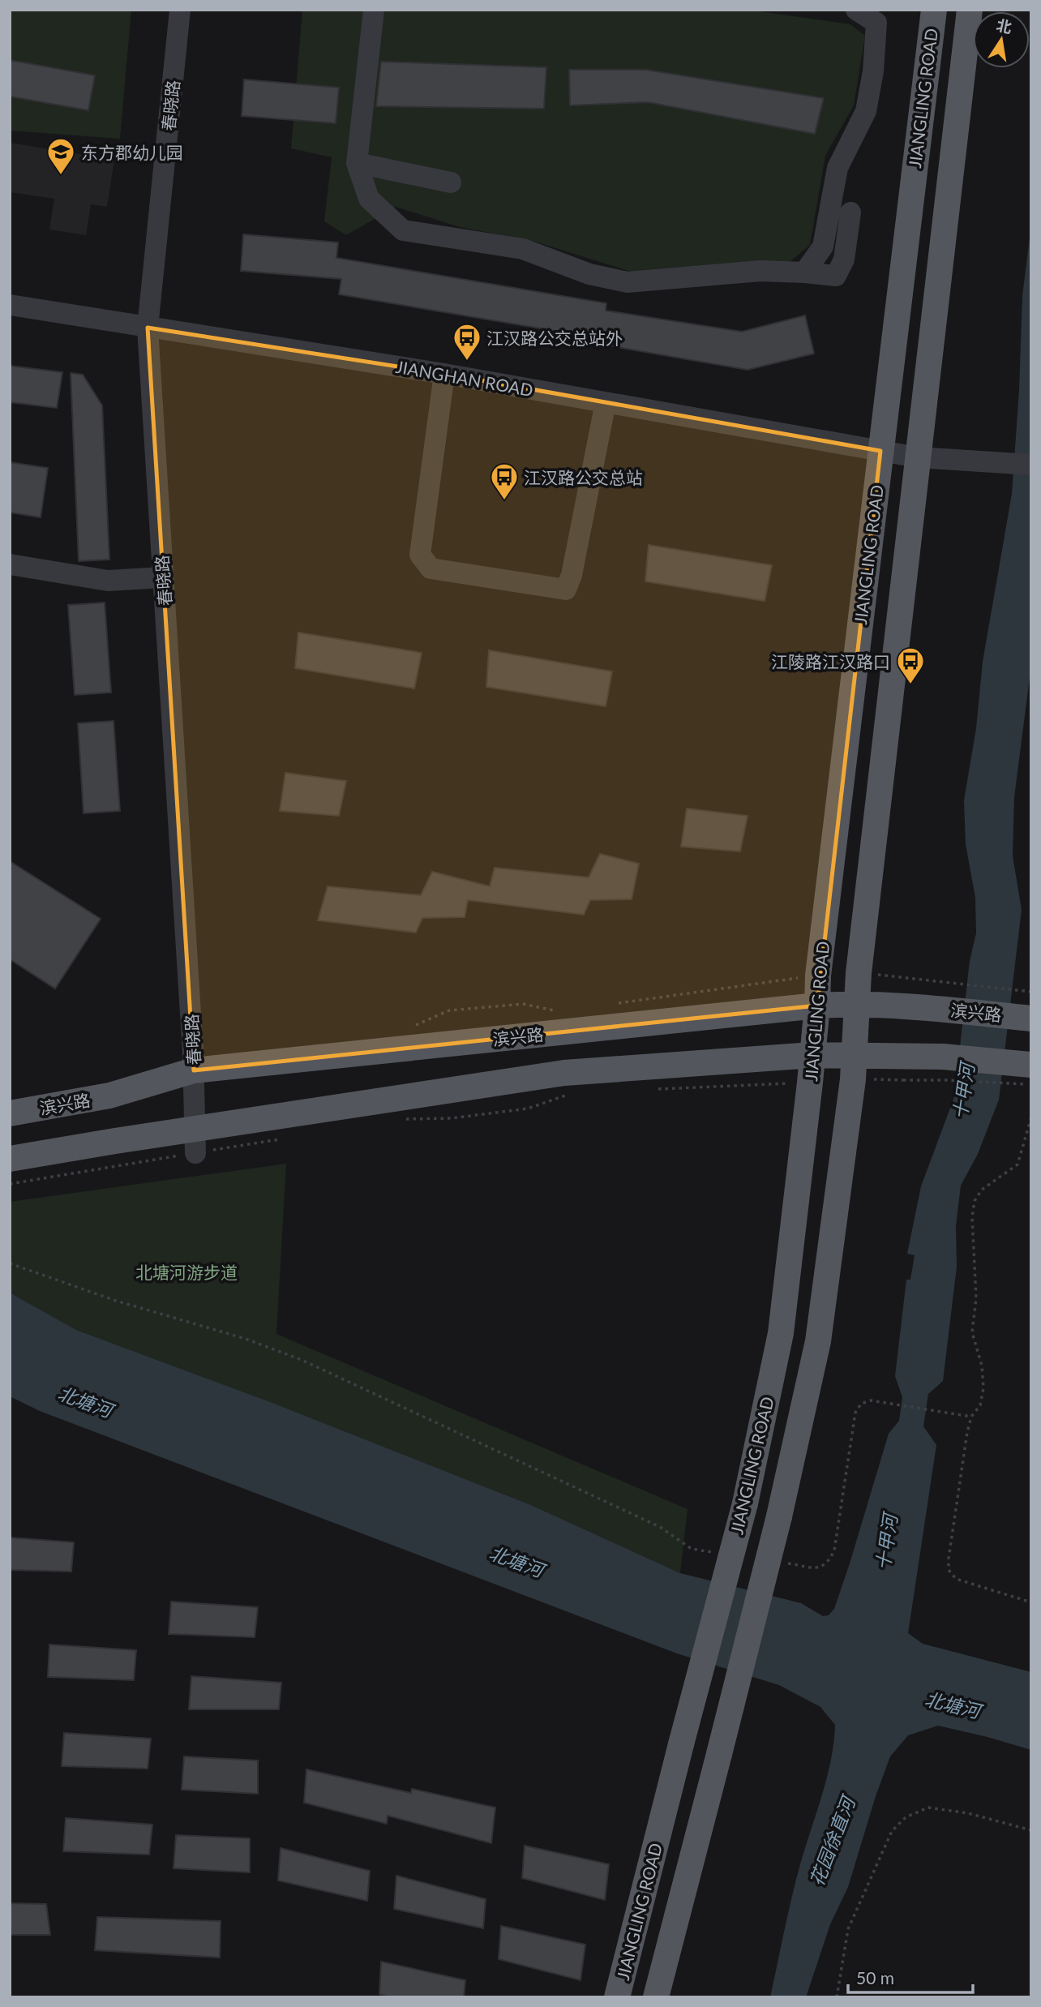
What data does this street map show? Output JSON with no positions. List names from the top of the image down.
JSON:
{
  "streets": {
    "main road": ["JIANGLING ROAD", "滨兴路"],
    "street": ["春晓路", "JIANGHAN ROAD"]
  },
  "crossings": [
    ["JIANGLING ROAD", "JIANGHAN ROAD"],
    ["JIANGLING ROAD", "滨兴路"],
    ["春晓路", "JIANGHAN ROAD"],
    ["春晓路", "滨兴路"]
  ],
  "water": ["十甲河", "北塘河", "花园徐直河"],
  "parks": ["北塘河游步道"],
  "places": {
    "school or university": ["东方郡幼儿园"],
    "bus stop": ["江汉路公交总站外", "江汉路公交总站", "江陵路江汉路口"]
  },
  "scale_bar": "50 m",
  "north": "top"
}
